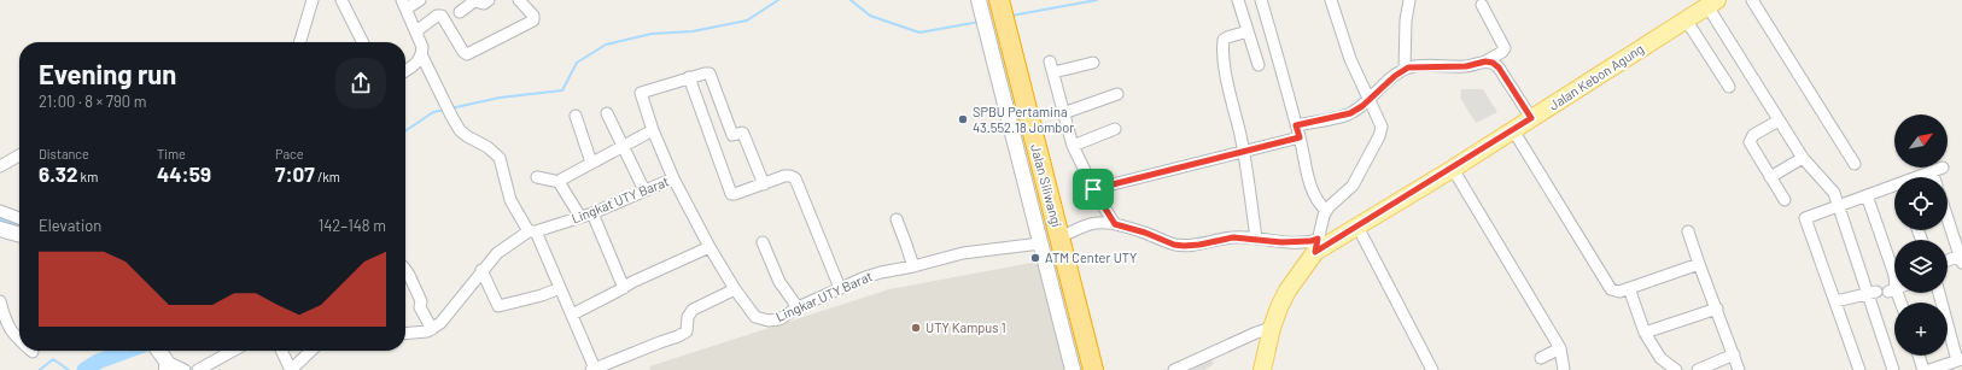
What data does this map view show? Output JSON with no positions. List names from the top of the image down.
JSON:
{
  "streets": {
    "highway": ["Jalan Siliwangi"],
    "main road": ["Jalan Kebon Agung"],
    "street": ["Lingkat UTY Barat", "Lingkar UTY Barat"]
  },
  "crossings": [
    ["Lingkat UTY Barat", "Lingkar UTY Barat"]
  ],
  "places": ["SPBU Pertamina 43.552.18 Jombor", "ATM Center UTY", "UTY Kampus 1"],
  "north": "top right",
  "page": {
    "heading": ["Evening run", "21:00 · 8 × 790 m"],
    "map_buttons": "+",
    "stats": [
      ["Distance", "6.32 km"],
      ["Time", "44:59"],
      ["Pace", "7:07 /km"]
    ],
    "chart": ["Elevation", "142–148 m"]
  }
}
